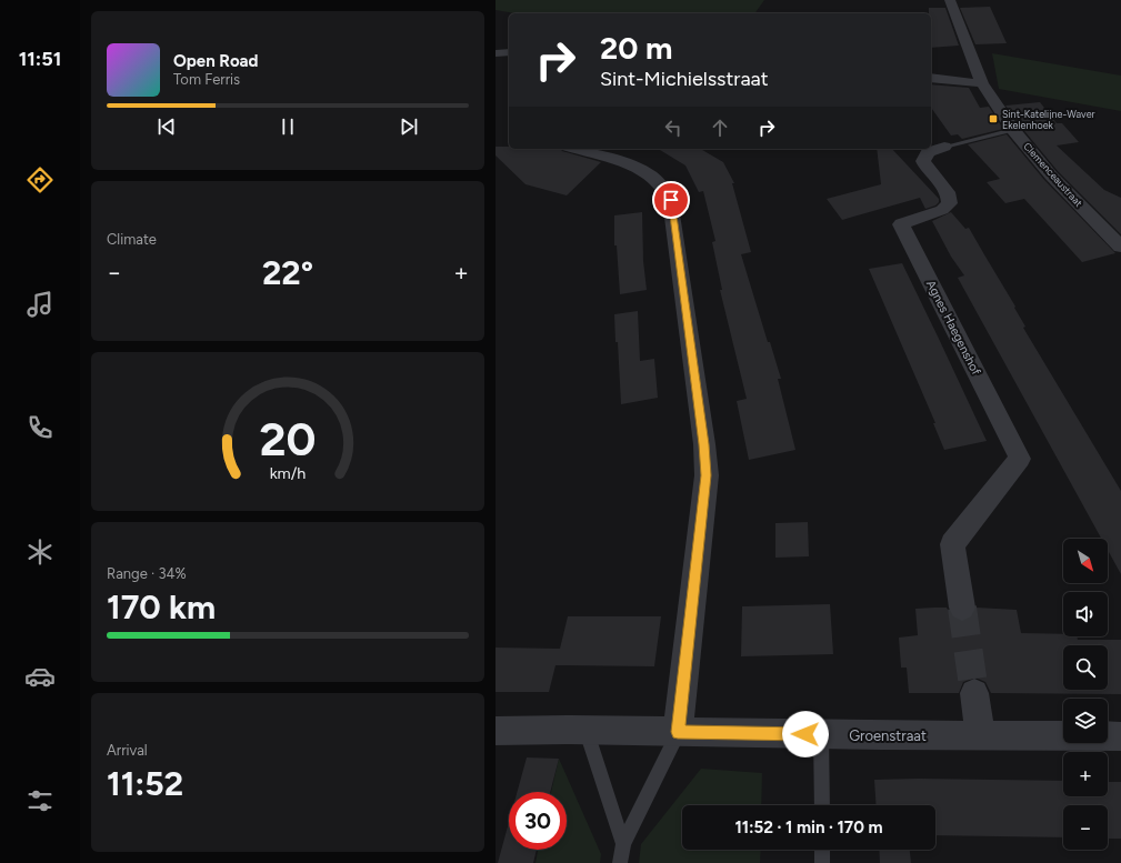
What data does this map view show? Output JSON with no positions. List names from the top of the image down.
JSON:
{
  "streets": {
    "street": ["Clemenceaustraat", "Agnes Haegenshof", "Groenstraat"]
  },
  "crossings": [
    ["Clemenceaustraat", "Agnes Haegenshof"]
  ],
  "places": {
    "transit": ["Sint-Katelijne-Waver Ekelenhoek"]
  },
  "north": "bottom right",
  "page": {
    "tabs": "11:51",
    "turn": ["20 m", "Sint-Michielsstraat"],
    "song": ["Open Road", "Tom Ferris"],
    "tile": [
      "Climate",
      ["Range · 34%", "170 km"],
      ["Arrival", "11:52"]
    ],
    "heat": ["−", "22°", "+"],
    "map_buttons": ["+", "−"],
    "limit": "30",
    "trip": "11:52 · 1 min · 170 m",
    "gauge": ["20", "km/h"]
  }
}
